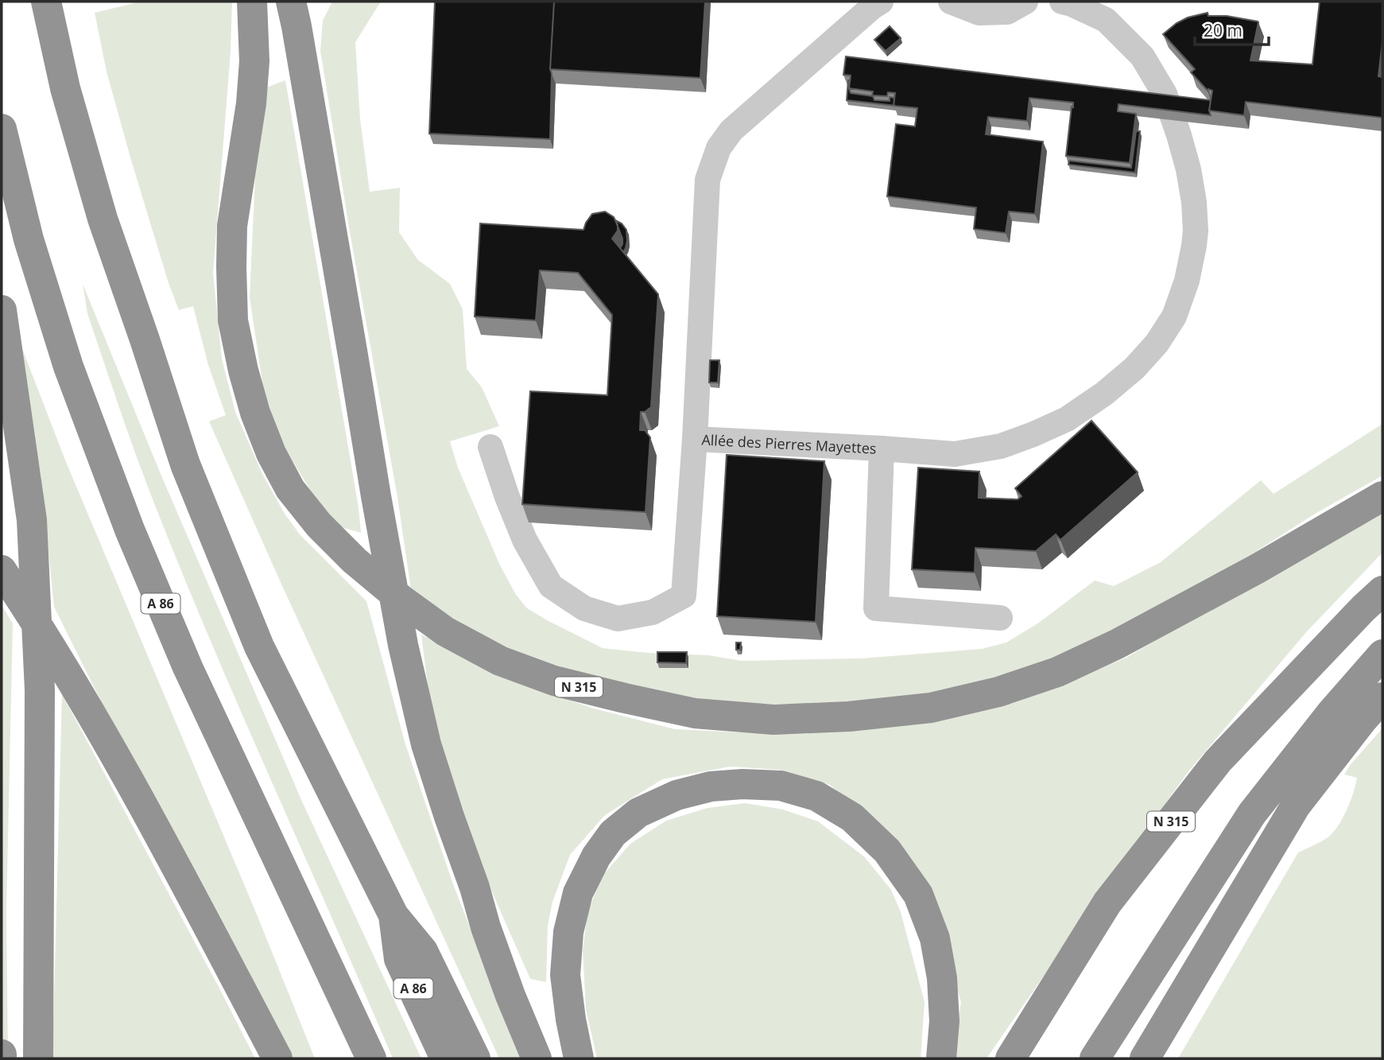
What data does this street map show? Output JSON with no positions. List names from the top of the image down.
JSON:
{
  "streets": {
    "highway": ["A 86", "N 315"],
    "street": ["Allée des Pierres Mayettes"]
  },
  "scale_bar": "20 m"
}
